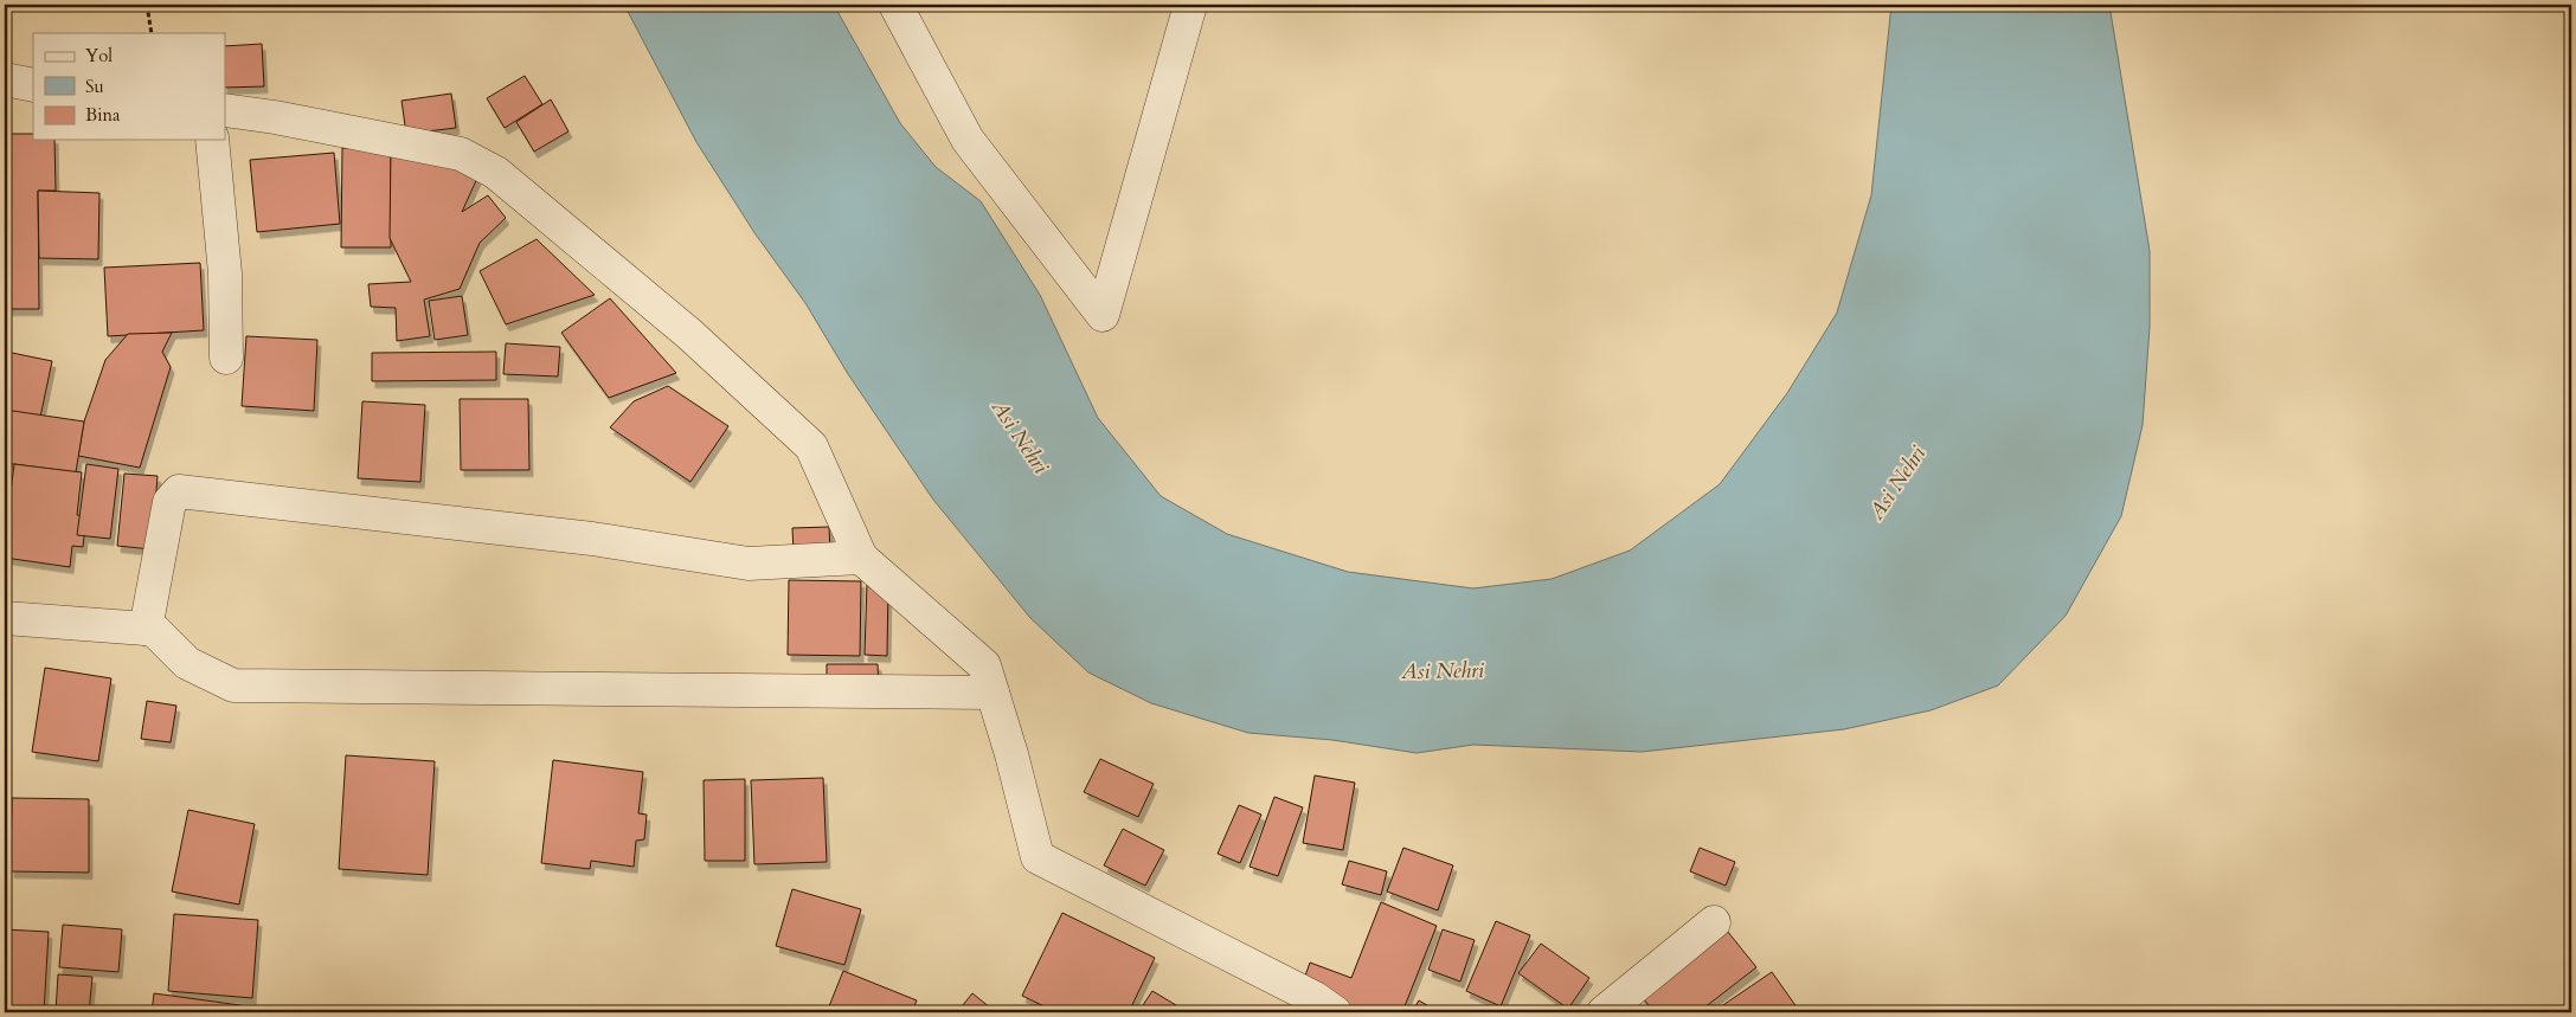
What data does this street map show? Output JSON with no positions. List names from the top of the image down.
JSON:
{
  "water": ["Asi Nehri"],
  "legend": ["Yol", "Su", "Bina"]
}
